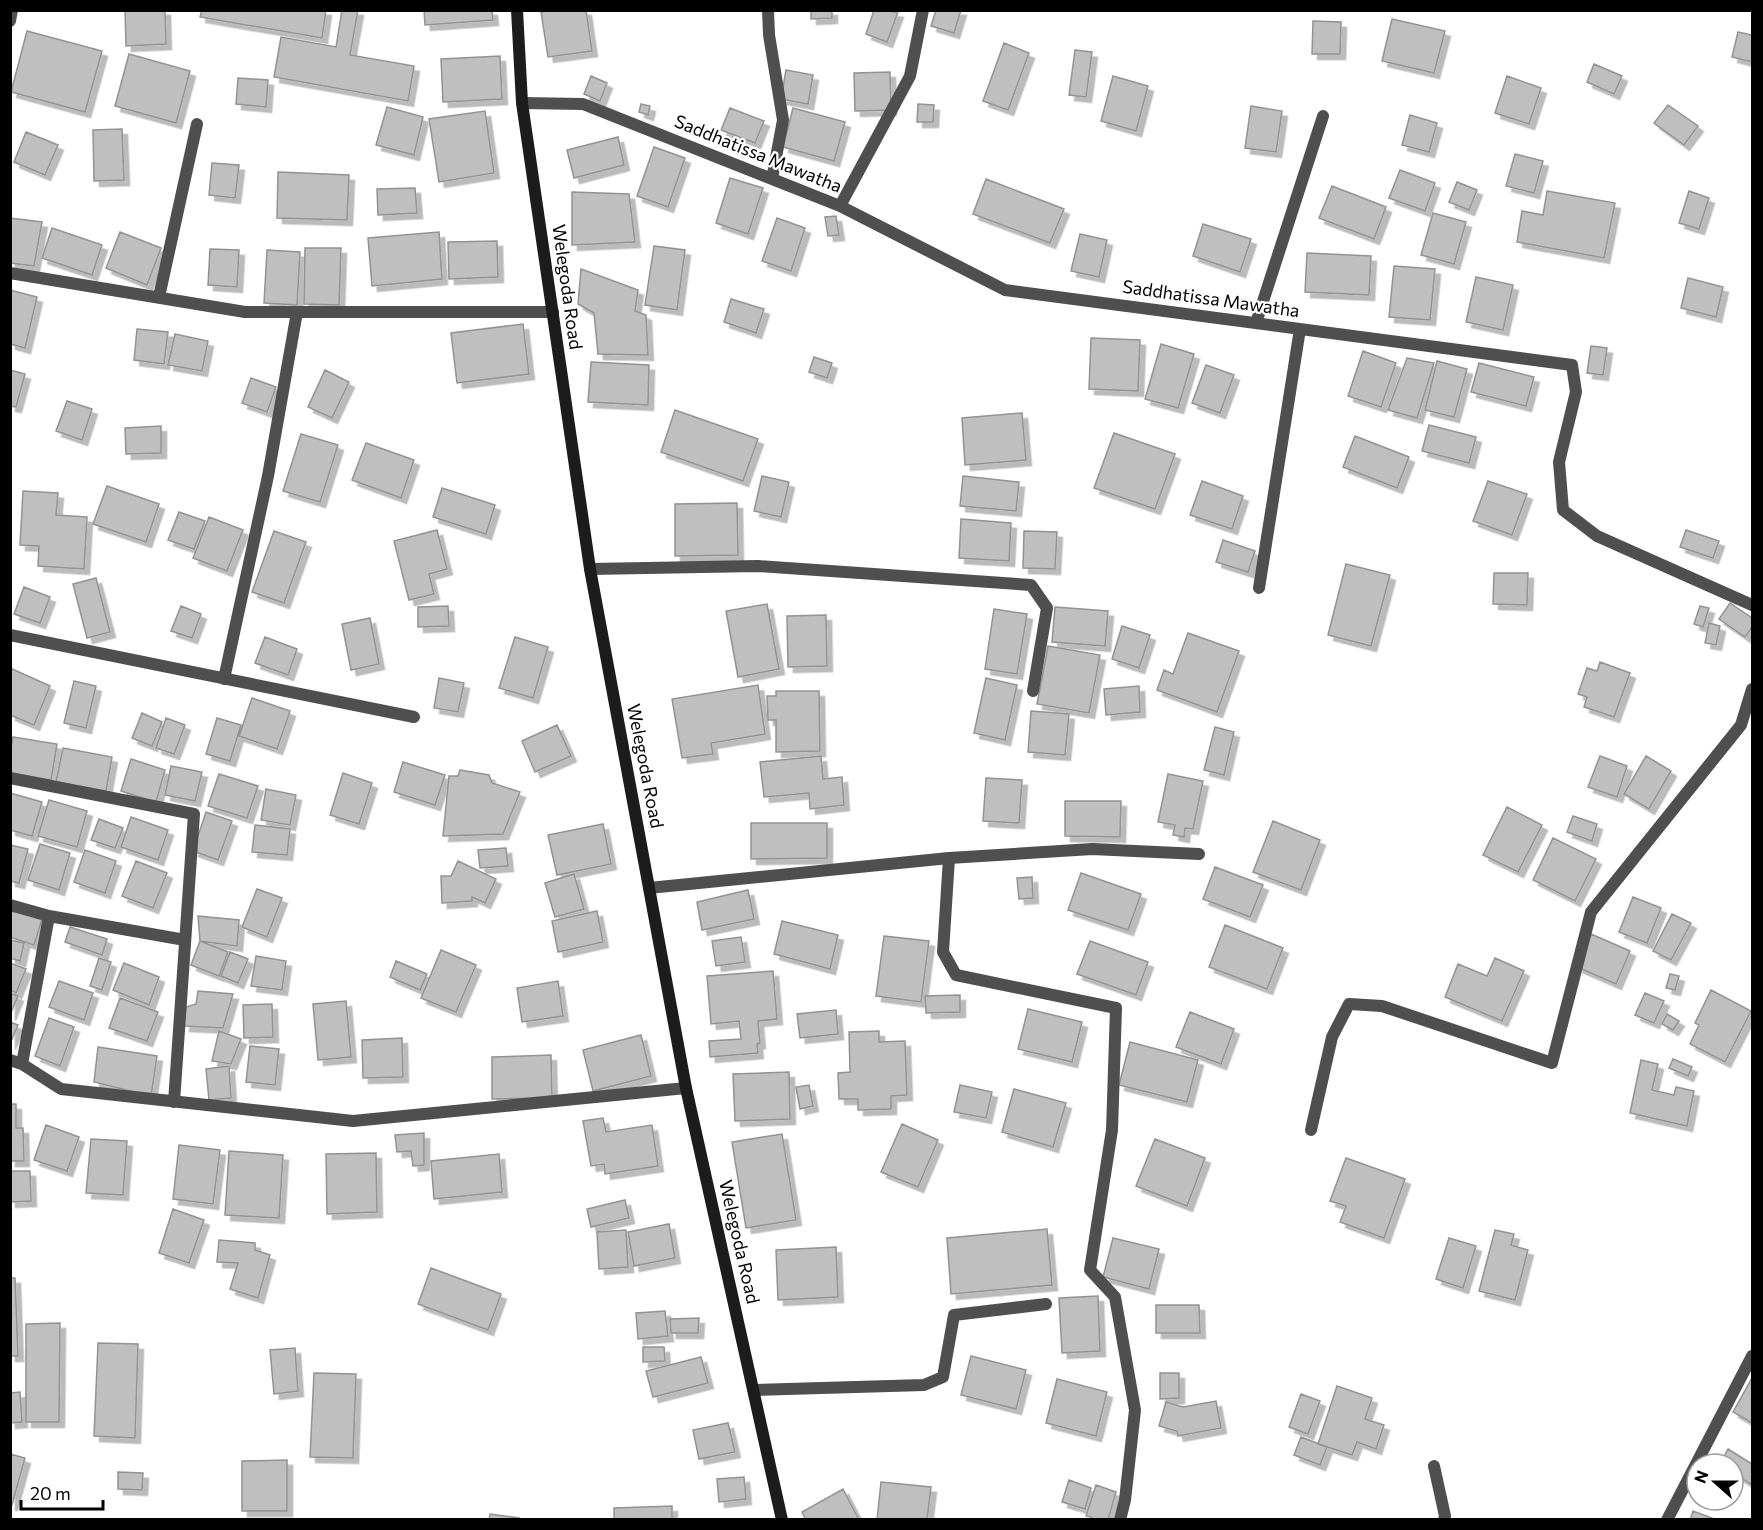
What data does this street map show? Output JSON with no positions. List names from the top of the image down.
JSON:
{
  "streets": {
    "street": ["Saddhatissa Mawatha", "Welegoda Road"]
  },
  "crossings": [
    ["Saddhatissa Mawatha", "Welegoda Road"]
  ],
  "scale_bar": "20 m",
  "north": "left"
}
